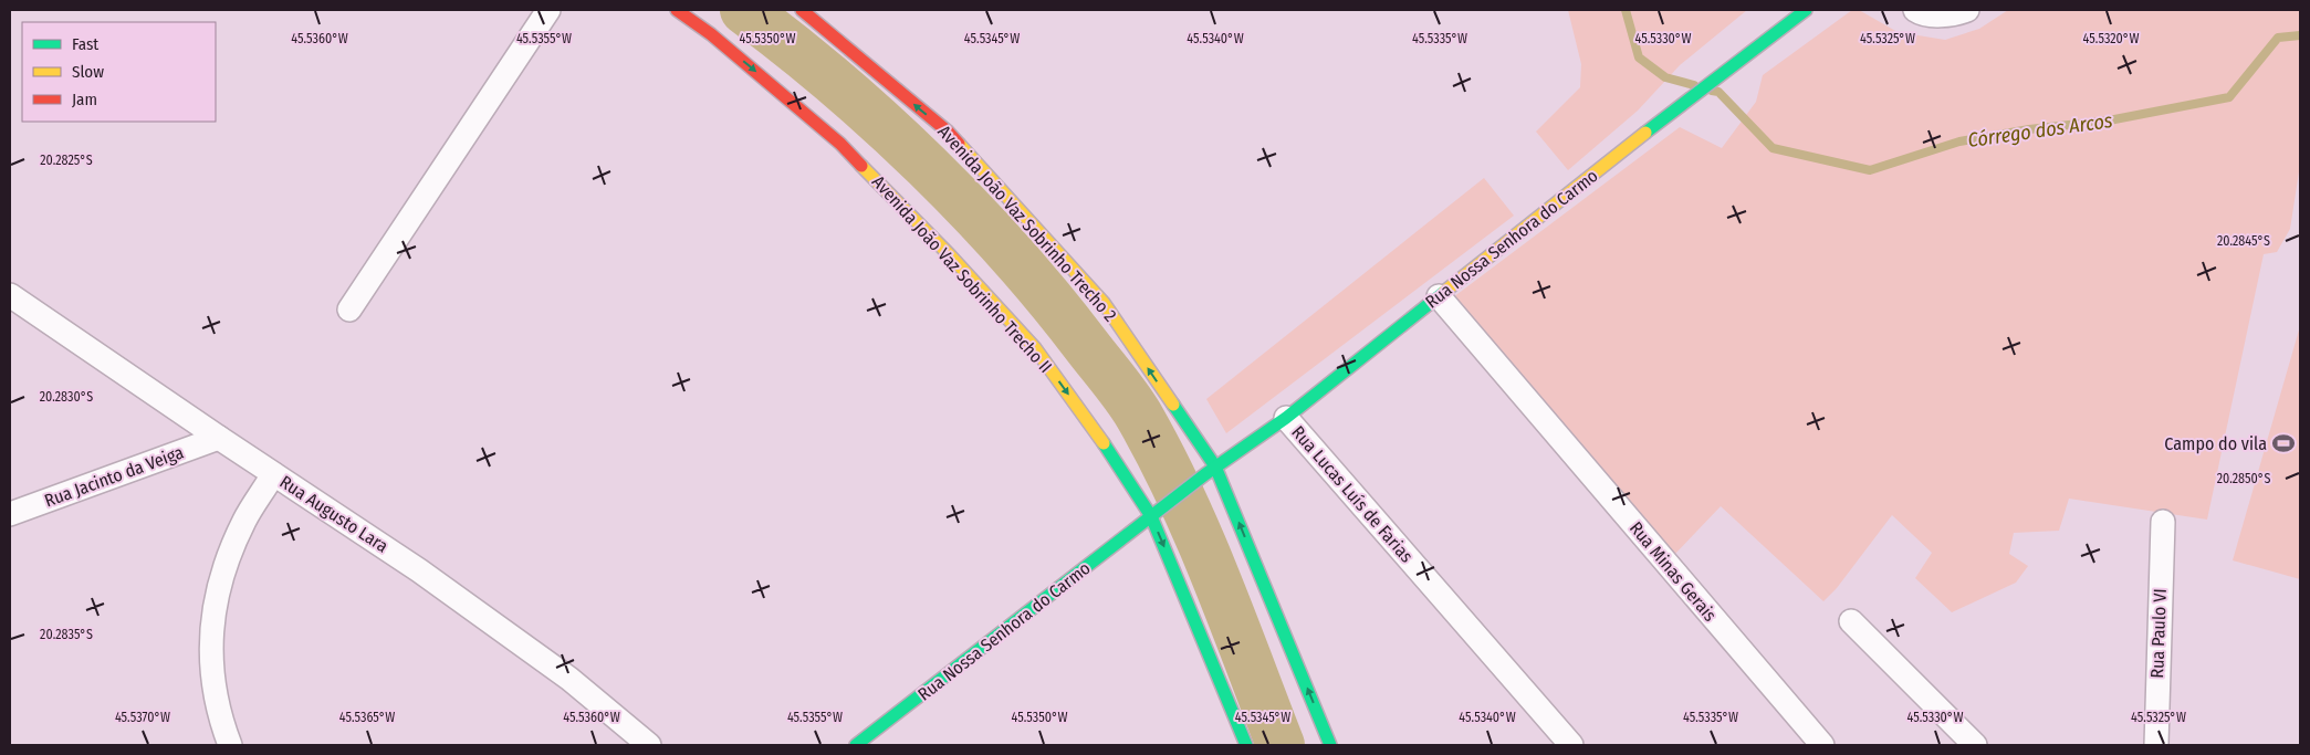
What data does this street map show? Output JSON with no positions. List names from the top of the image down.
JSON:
{
  "streets": {
    "street": [
      "Avenida João Vaz Sobrinho Trecho 2",
      "Rua Nossa Senhora do Carmo",
      "Avenida João Vaz Sobrinho Trecho II",
      "Rua Jacinto da Veiga",
      "Rua Lucas Luís de Farias",
      "Rua Augusto Lara",
      "Rua Minas Gerais",
      "Rua Paulo VI"
    ]
  },
  "crossings": [
    ["Avenida João Vaz Sobrinho Trecho 2", "Rua Nossa Senhora do Carmo"],
    ["Rua Nossa Senhora do Carmo", "Avenida João Vaz Sobrinho Trecho II"],
    ["Rua Nossa Senhora do Carmo", "Rua Lucas Luís de Farias"],
    ["Rua Nossa Senhora do Carmo", "Rua Minas Gerais"],
    ["Rua Jacinto da Veiga", "Rua Augusto Lara"]
  ],
  "one_way": ["Avenida João Vaz Sobrinho Trecho 2", "Avenida João Vaz Sobrinho Trecho II"],
  "water": ["Córrego dos Arcos"],
  "places": {
    "sports": ["Campo do vila"]
  },
  "legend": ["Fast", "Slow", "Jam"],
  "coordinates": [
    "45.5325°W",
    "45.5360°W",
    "45.5355°W",
    "45.5350°W",
    "45.5345°W",
    "45.5340°W",
    "45.5335°W",
    "45.5330°W",
    "45.5320°W",
    "20.2825°S",
    "20.2845°S",
    "20.2830°S",
    "20.2850°S",
    "20.2835°S",
    "45.5370°W",
    "45.5365°W"
  ]
}
